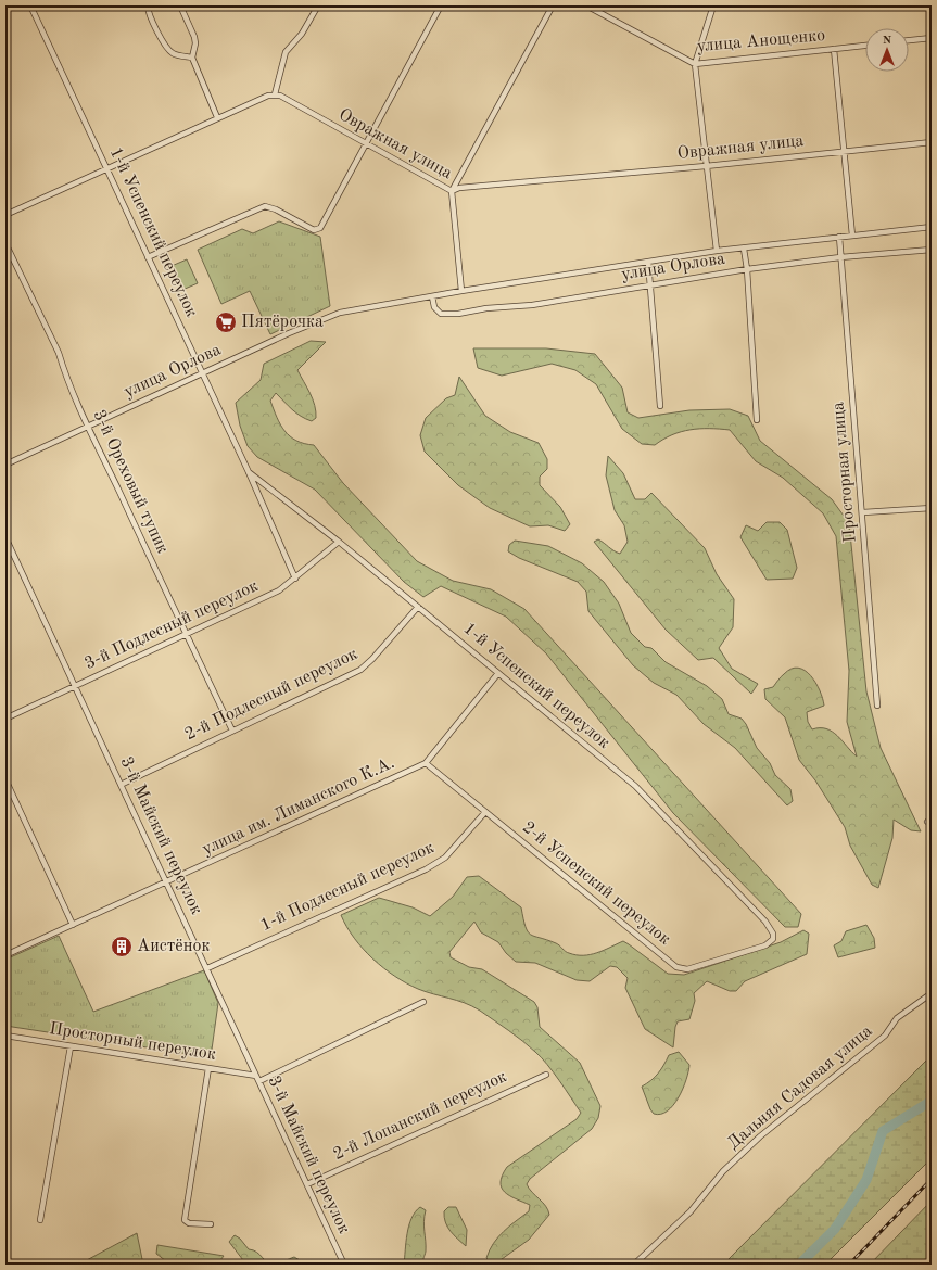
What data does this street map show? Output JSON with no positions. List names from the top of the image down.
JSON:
{
  "streets": {
    "street": [
      "улица Анощенко",
      "Овражная улица",
      "1-й Успенский переулок",
      "улица Орлова",
      "Просторная улица",
      "3-й Ореховый тупик",
      "3-й Подлесный переулок",
      "2-й Подлесный переулок",
      "улица им. Лиманского К.А.",
      "3-й Майский переулок",
      "2-й Успенский переулок",
      "1-й Подлесный переулок",
      "Просторный переулок",
      "Дальняя Садовая улица",
      "2-й Лопанский переулок"
    ]
  },
  "crossings": [
    ["1-й Успенский переулок", "улица Орлова"],
    ["1-й Успенский переулок", "3-й Подлесный переулок"],
    ["1-й Успенский переулок", "2-й Подлесный переулок"],
    ["1-й Успенский переулок", "улица им. Лиманского К.А."],
    ["1-й Успенский переулок", "2-й Успенский переулок"],
    ["улица Орлова", "Просторная улица"],
    ["улица Орлова", "3-й Ореховый тупик"],
    ["3-й Ореховый тупик", "3-й Подлесный переулок"],
    ["3-й Ореховый тупик", "2-й Подлесный переулок"],
    ["3-й Подлесный переулок", "3-й Майский переулок"],
    ["2-й Подлесный переулок", "3-й Майский переулок"],
    ["улица им. Лиманского К.А.", "3-й Майский переулок"],
    ["улица им. Лиманского К.А.", "2-й Успенский переулок"],
    ["3-й Майский переулок", "1-й Подлесный переулок"],
    ["3-й Майский переулок", "Просторный переулок"],
    ["3-й Майский переулок", "2-й Лопанский переулок"],
    ["2-й Успенский переулок", "1-й Подлесный переулок"]
  ],
  "places": {
    "supermarket": ["Пятёрочка"],
    "building": ["Аистёнок"]
  },
  "north": "top"
}
